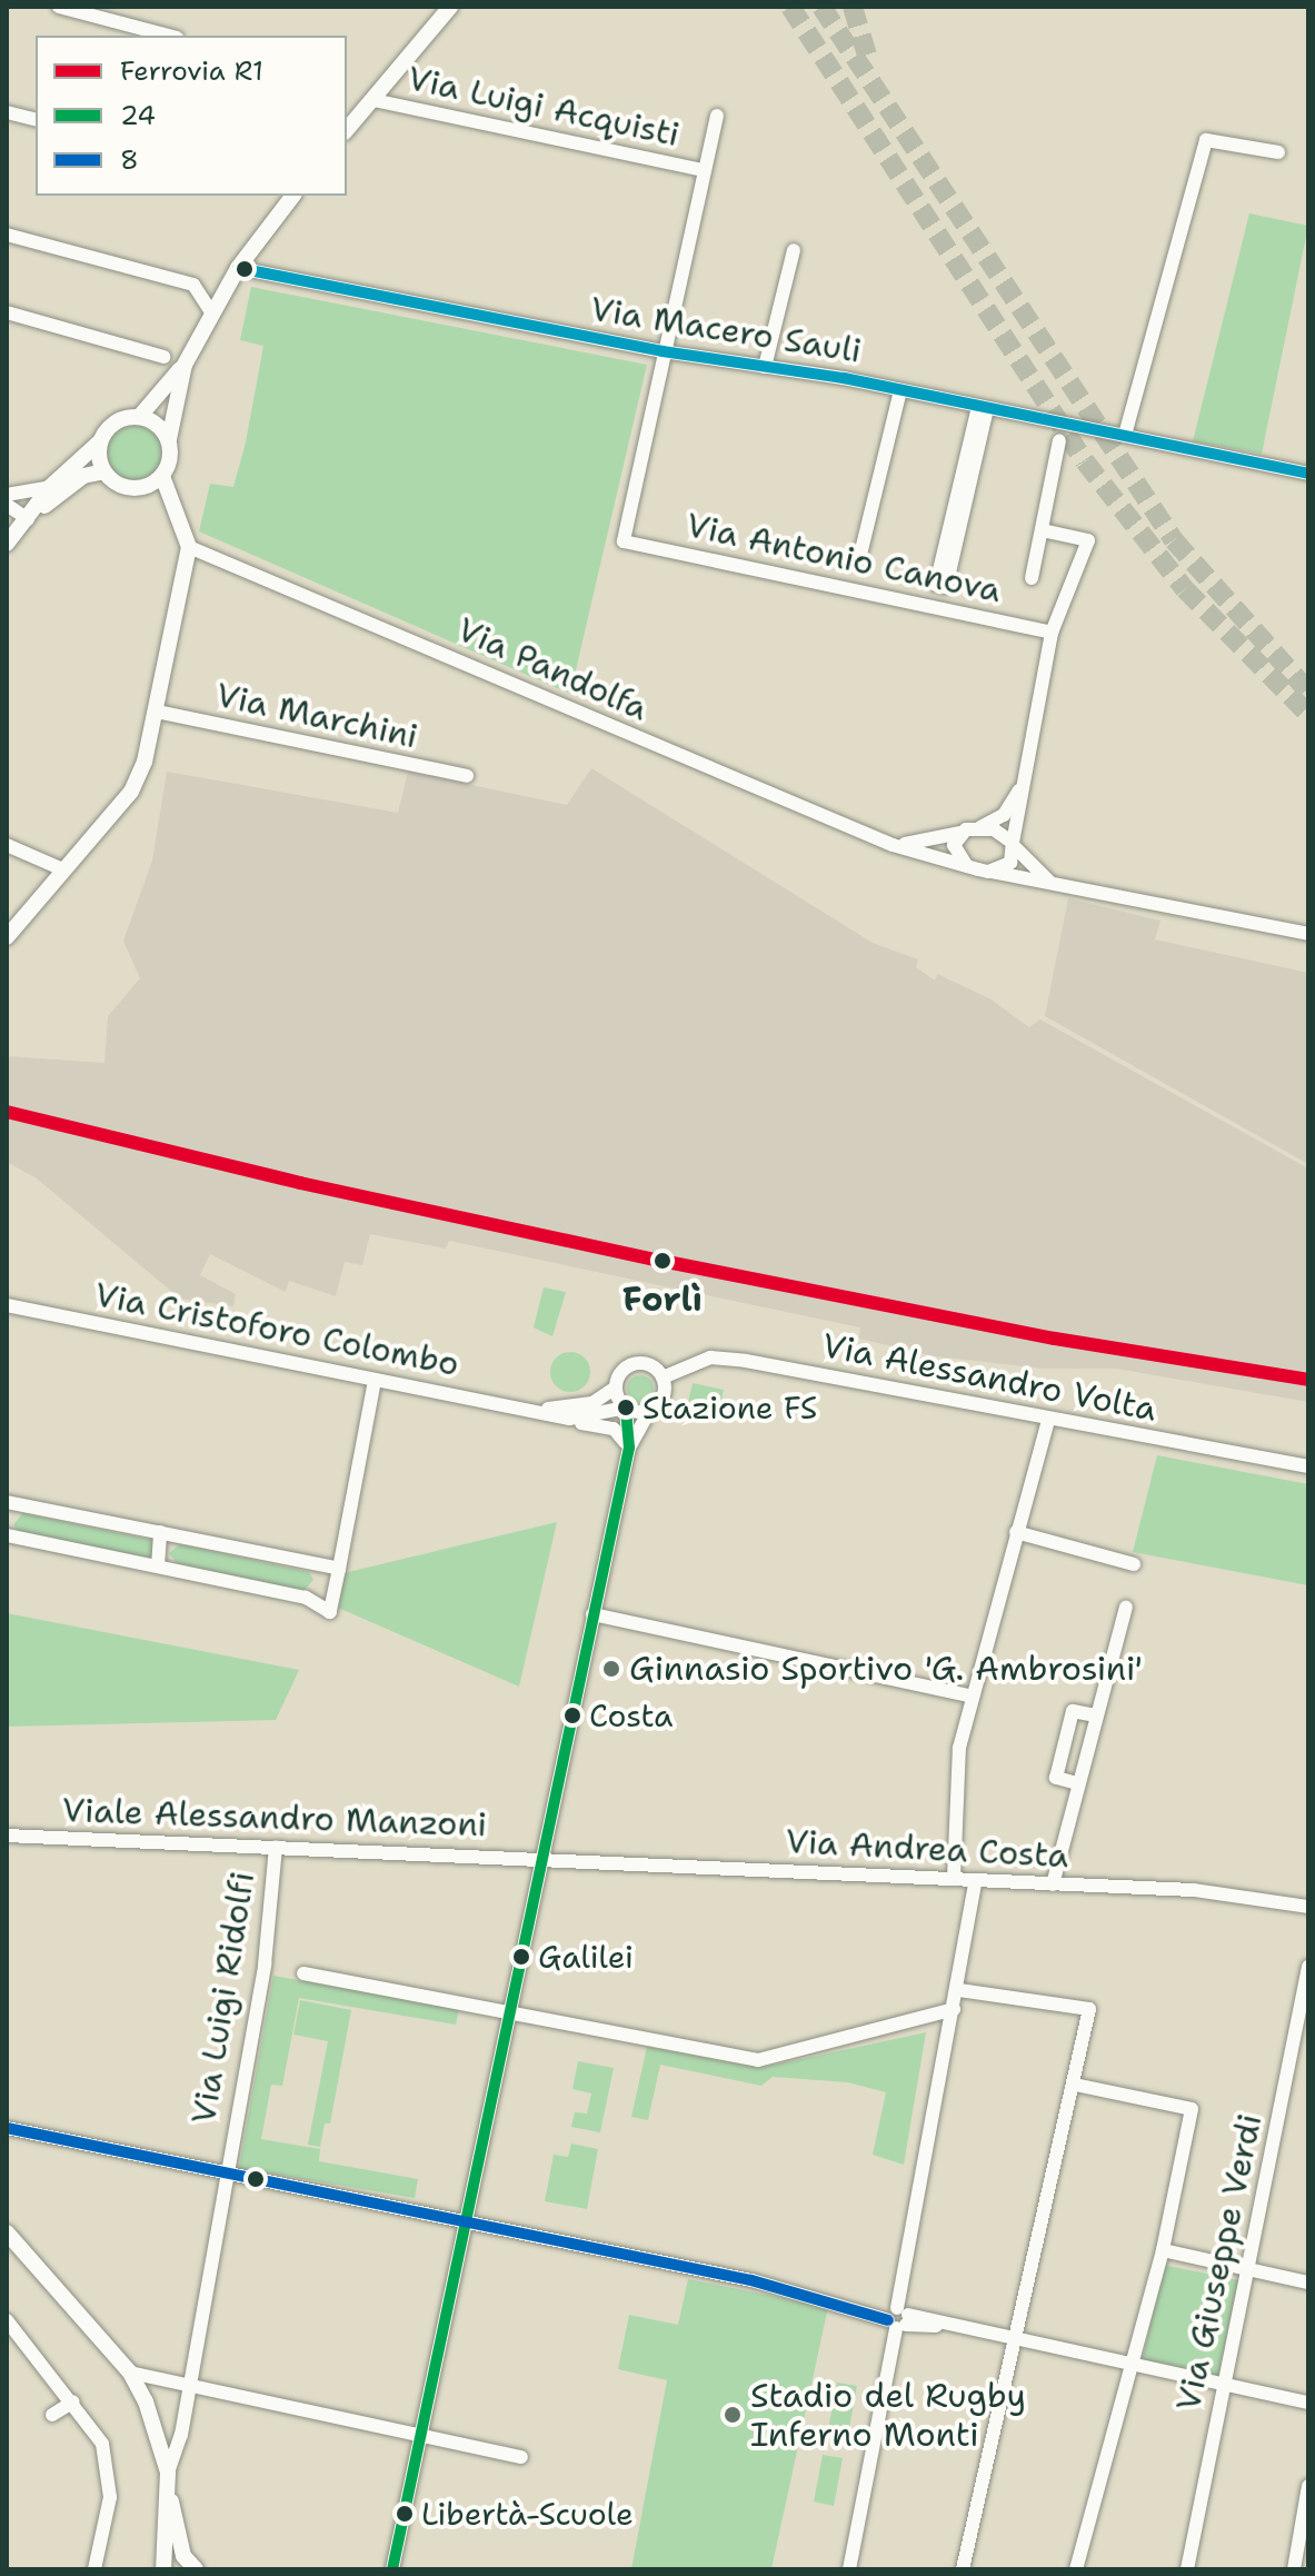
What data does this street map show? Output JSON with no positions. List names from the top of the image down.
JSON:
{
  "streets": {
    "street": [
      "Via Luigi Acquisti",
      "Via Macero Sauli",
      "Via Antonio Canova",
      "Via Pandolfa",
      "Via Marchini",
      "Via Cristoforo Colombo",
      "Via Alessandro Volta",
      "Viale Alessandro Manzoni",
      "Via Andrea Costa",
      "Via Luigi Ridolfi",
      "Via Giuseppe Verdi"
    ]
  },
  "crossings": [
    ["Via Macero Sauli", "Via Antonio Canova"],
    ["Viale Alessandro Manzoni", "Via Andrea Costa"],
    ["Viale Alessandro Manzoni", "Via Luigi Ridolfi"]
  ],
  "places": [
    "Forlì",
    "Stazione FS",
    "Ginnasio Sportivo 'G. Ambrosini'",
    "Costa",
    "Galilei",
    "Stadio del Rugby Inferno Monti",
    "Libertà-Scuole"
  ],
  "lines": ["rail line R1", "transit line 24", "transit line 8"],
  "legend": ["Ferrovia R1", "24", "8"]
}
